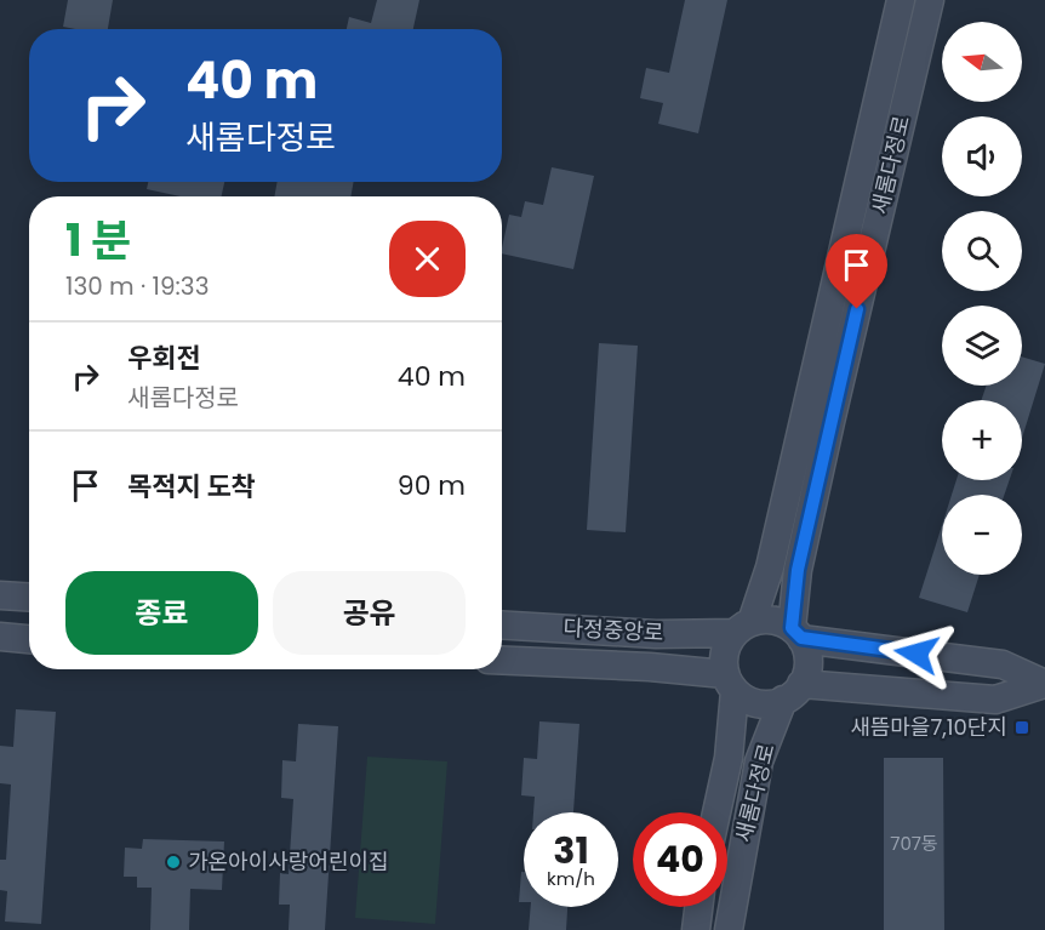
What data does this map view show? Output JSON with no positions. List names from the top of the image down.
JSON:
{
  "streets": {
    "street": ["새롬다정로", "다정중앙로"]
  },
  "crossings": [
    ["새롬다정로", "다정중앙로"]
  ],
  "places": {
    "transit": ["새뜸마을7,10단지"],
    "other": ["가온아이사랑어린이집"]
  },
  "house_numbers": ["707동"],
  "north": "left",
  "page": {
    "map_buttons": ["+", "−"],
    "turn": ["40 m", "새롬다정로"],
    "heading": ["1 분", "130 m · 19:33"],
    "list": [
      {
        "name": "우회전",
        "note": "새롬다정로",
        "value": "40 m"
      },
      {
        "name": "목적지 도착",
        "value": "90 m"
      }
    ],
    "buttons": ["종료", "공유"],
    "speed": "31 km/h",
    "limit": "40"
  }
}
